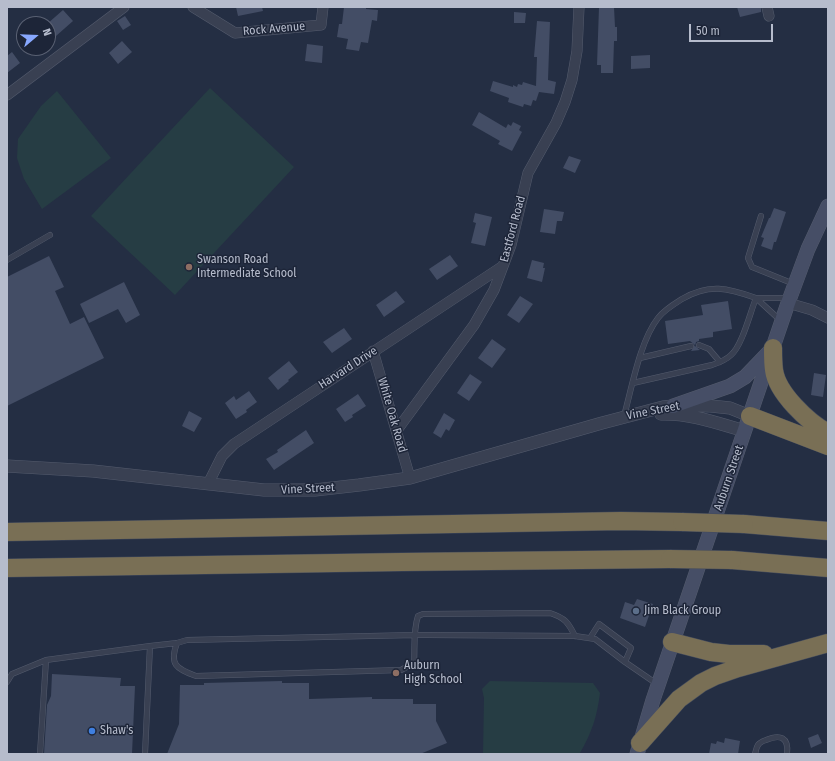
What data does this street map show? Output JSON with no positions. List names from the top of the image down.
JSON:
{
  "streets": {
    "main road": ["Auburn Street"],
    "street": [
      "Rock Avenue",
      "Eastford Road",
      "Harvard Drive",
      "Vine Street",
      "White Oak Road"
    ]
  },
  "crossings": [
    ["Eastford Road", "Harvard Drive"],
    ["Eastford Road", "White Oak Road"],
    ["Harvard Drive", "Vine Street"],
    ["Harvard Drive", "White Oak Road"],
    ["Vine Street", "White Oak Road"],
    ["Vine Street", "Auburn Street"]
  ],
  "places": [
    "Swanson Road Intermediate School",
    "Jim Black Group",
    "Auburn High School",
    "Shaw's"
  ],
  "scale_bar": "50 m",
  "north": "right"
}
